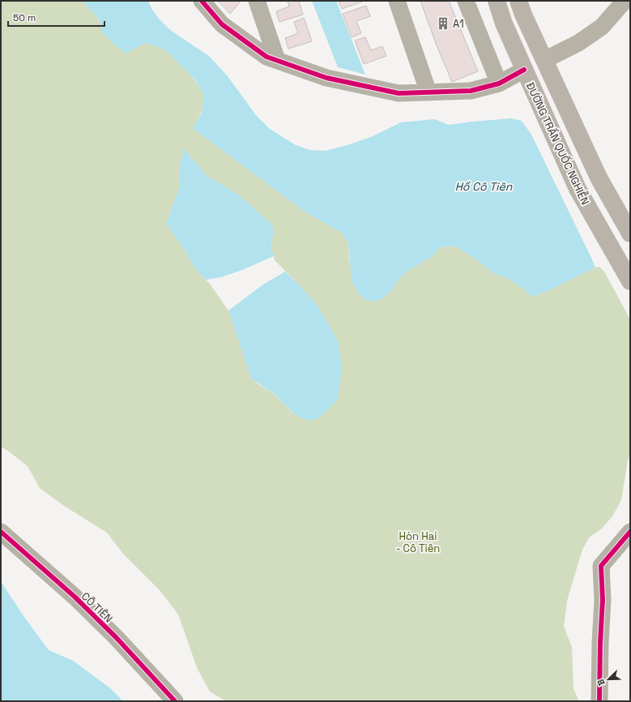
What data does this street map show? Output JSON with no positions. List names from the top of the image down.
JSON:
{
  "streets": {
    "main road": ["ĐƯỜNG TRẦN QUỐC NGHIỄN"],
    "street": ["CÔ TIÊN"]
  },
  "water": ["Hồ Cô Tiên"],
  "parks": ["Hòn Hai - Cô Tiên"],
  "places": {
    "building": ["A1"]
  },
  "scale_bar": "50 m",
  "north": "bottom left"
}
